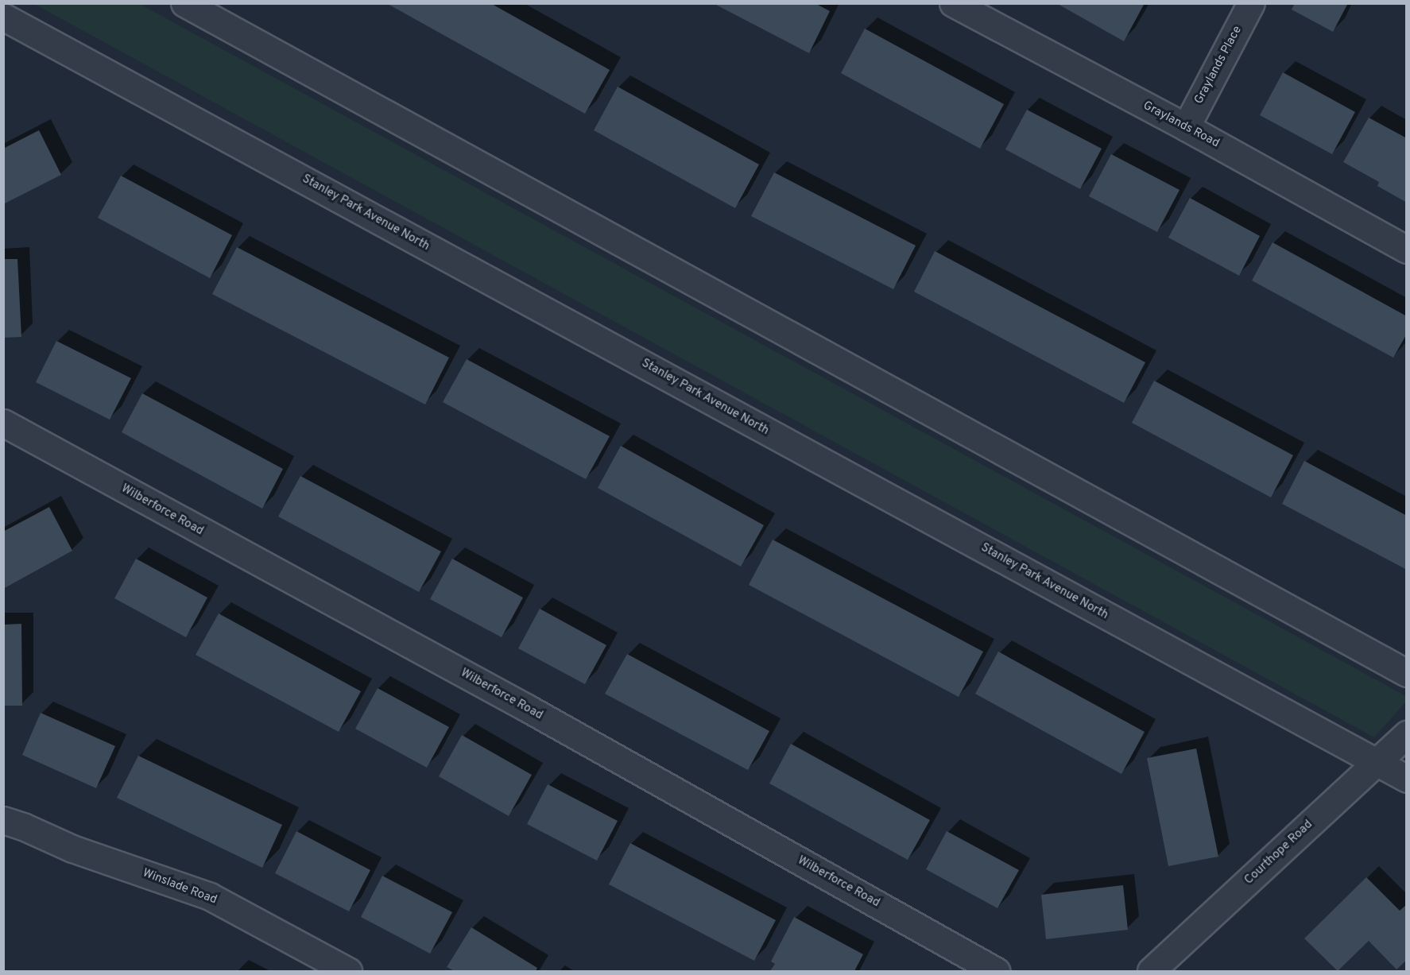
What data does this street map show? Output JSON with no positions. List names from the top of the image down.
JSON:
{
  "streets": {
    "street": [
      "Graylands Place",
      "Graylands Road",
      "Stanley Park Avenue North",
      "Wilberforce Road",
      "Courthope Road",
      "Winslade Road"
    ]
  },
  "crossings": [
    ["Graylands Place", "Graylands Road"],
    ["Stanley Park Avenue North", "Courthope Road"]
  ]
}
